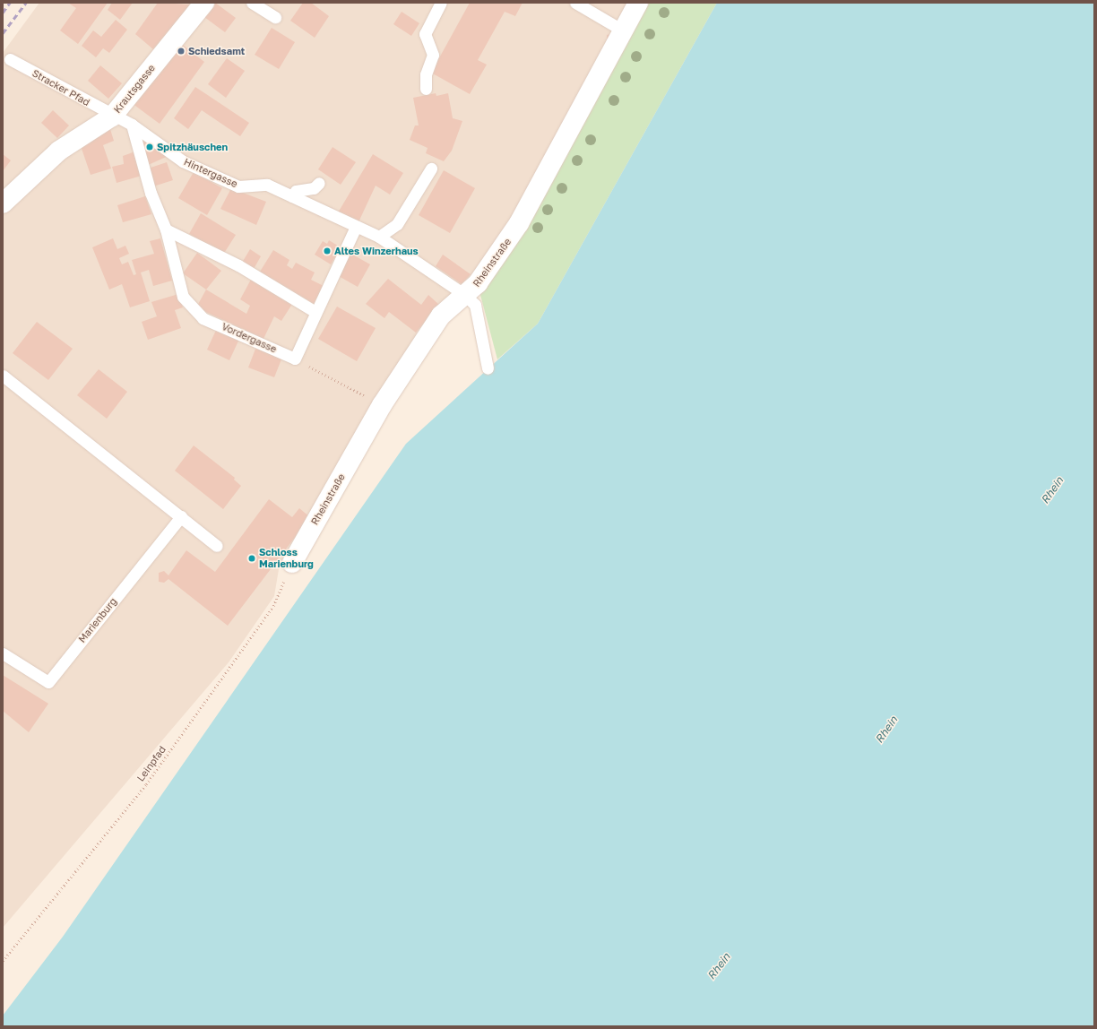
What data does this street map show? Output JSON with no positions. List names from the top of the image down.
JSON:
{
  "streets": {
    "street": ["Krautsgasse", "Rheinstraße"],
    "lane": [
      "Stracker Pfad",
      "Hintergasse",
      "Vordergasse",
      "Marienburg"
    ],
    "path": ["Leinpfad"]
  },
  "crossings": [
    ["Stracker Pfad", "Krautsgasse"],
    ["Hintergasse", "Rheinstraße"],
    ["Hintergasse", "Vordergasse"],
    ["Rheinstraße", "Leinpfad"]
  ],
  "water": ["Rhein"],
  "places": [
    "Schiedsamt",
    "Spitzhäuschen",
    "Altes Winzerhaus",
    "Schloss Marienburg"
  ]
}
